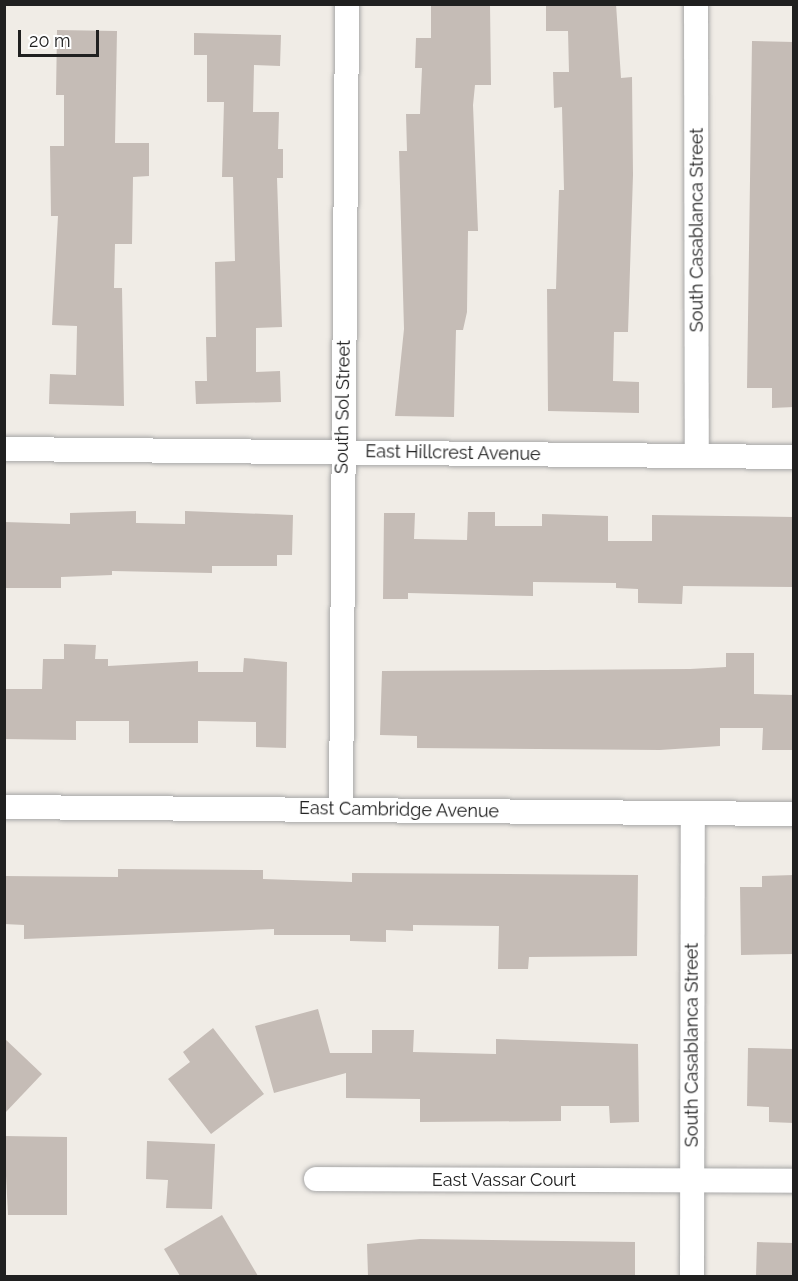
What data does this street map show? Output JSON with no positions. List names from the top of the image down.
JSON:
{
  "streets": {
    "street": [
      "South Casablanca Street",
      "South Sol Street",
      "East Hillcrest Avenue",
      "East Cambridge Avenue",
      "East Vassar Court"
    ]
  },
  "crossings": [
    ["South Casablanca Street", "East Hillcrest Avenue"],
    ["South Casablanca Street", "East Cambridge Avenue"],
    ["South Casablanca Street", "East Vassar Court"],
    ["South Sol Street", "East Hillcrest Avenue"],
    ["South Sol Street", "East Cambridge Avenue"]
  ],
  "scale_bar": "20 m"
}
